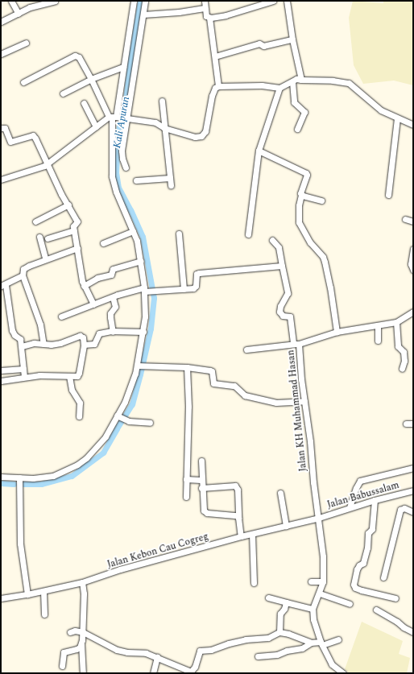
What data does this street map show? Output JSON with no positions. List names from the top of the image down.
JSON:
{
  "streets": {
    "street": ["Jalan KH Muhammad Hasan", "Jalan Babussalam", "Jalan Kebon Cau Cogreg"]
  },
  "crossings": [
    ["Jalan KH Muhammad Hasan", "Jalan Babussalam"],
    ["Jalan KH Muhammad Hasan", "Jalan Kebon Cau Cogreg"],
    ["Jalan Babussalam", "Jalan Kebon Cau Cogreg"]
  ],
  "water": ["Kali Apuran"]
}
